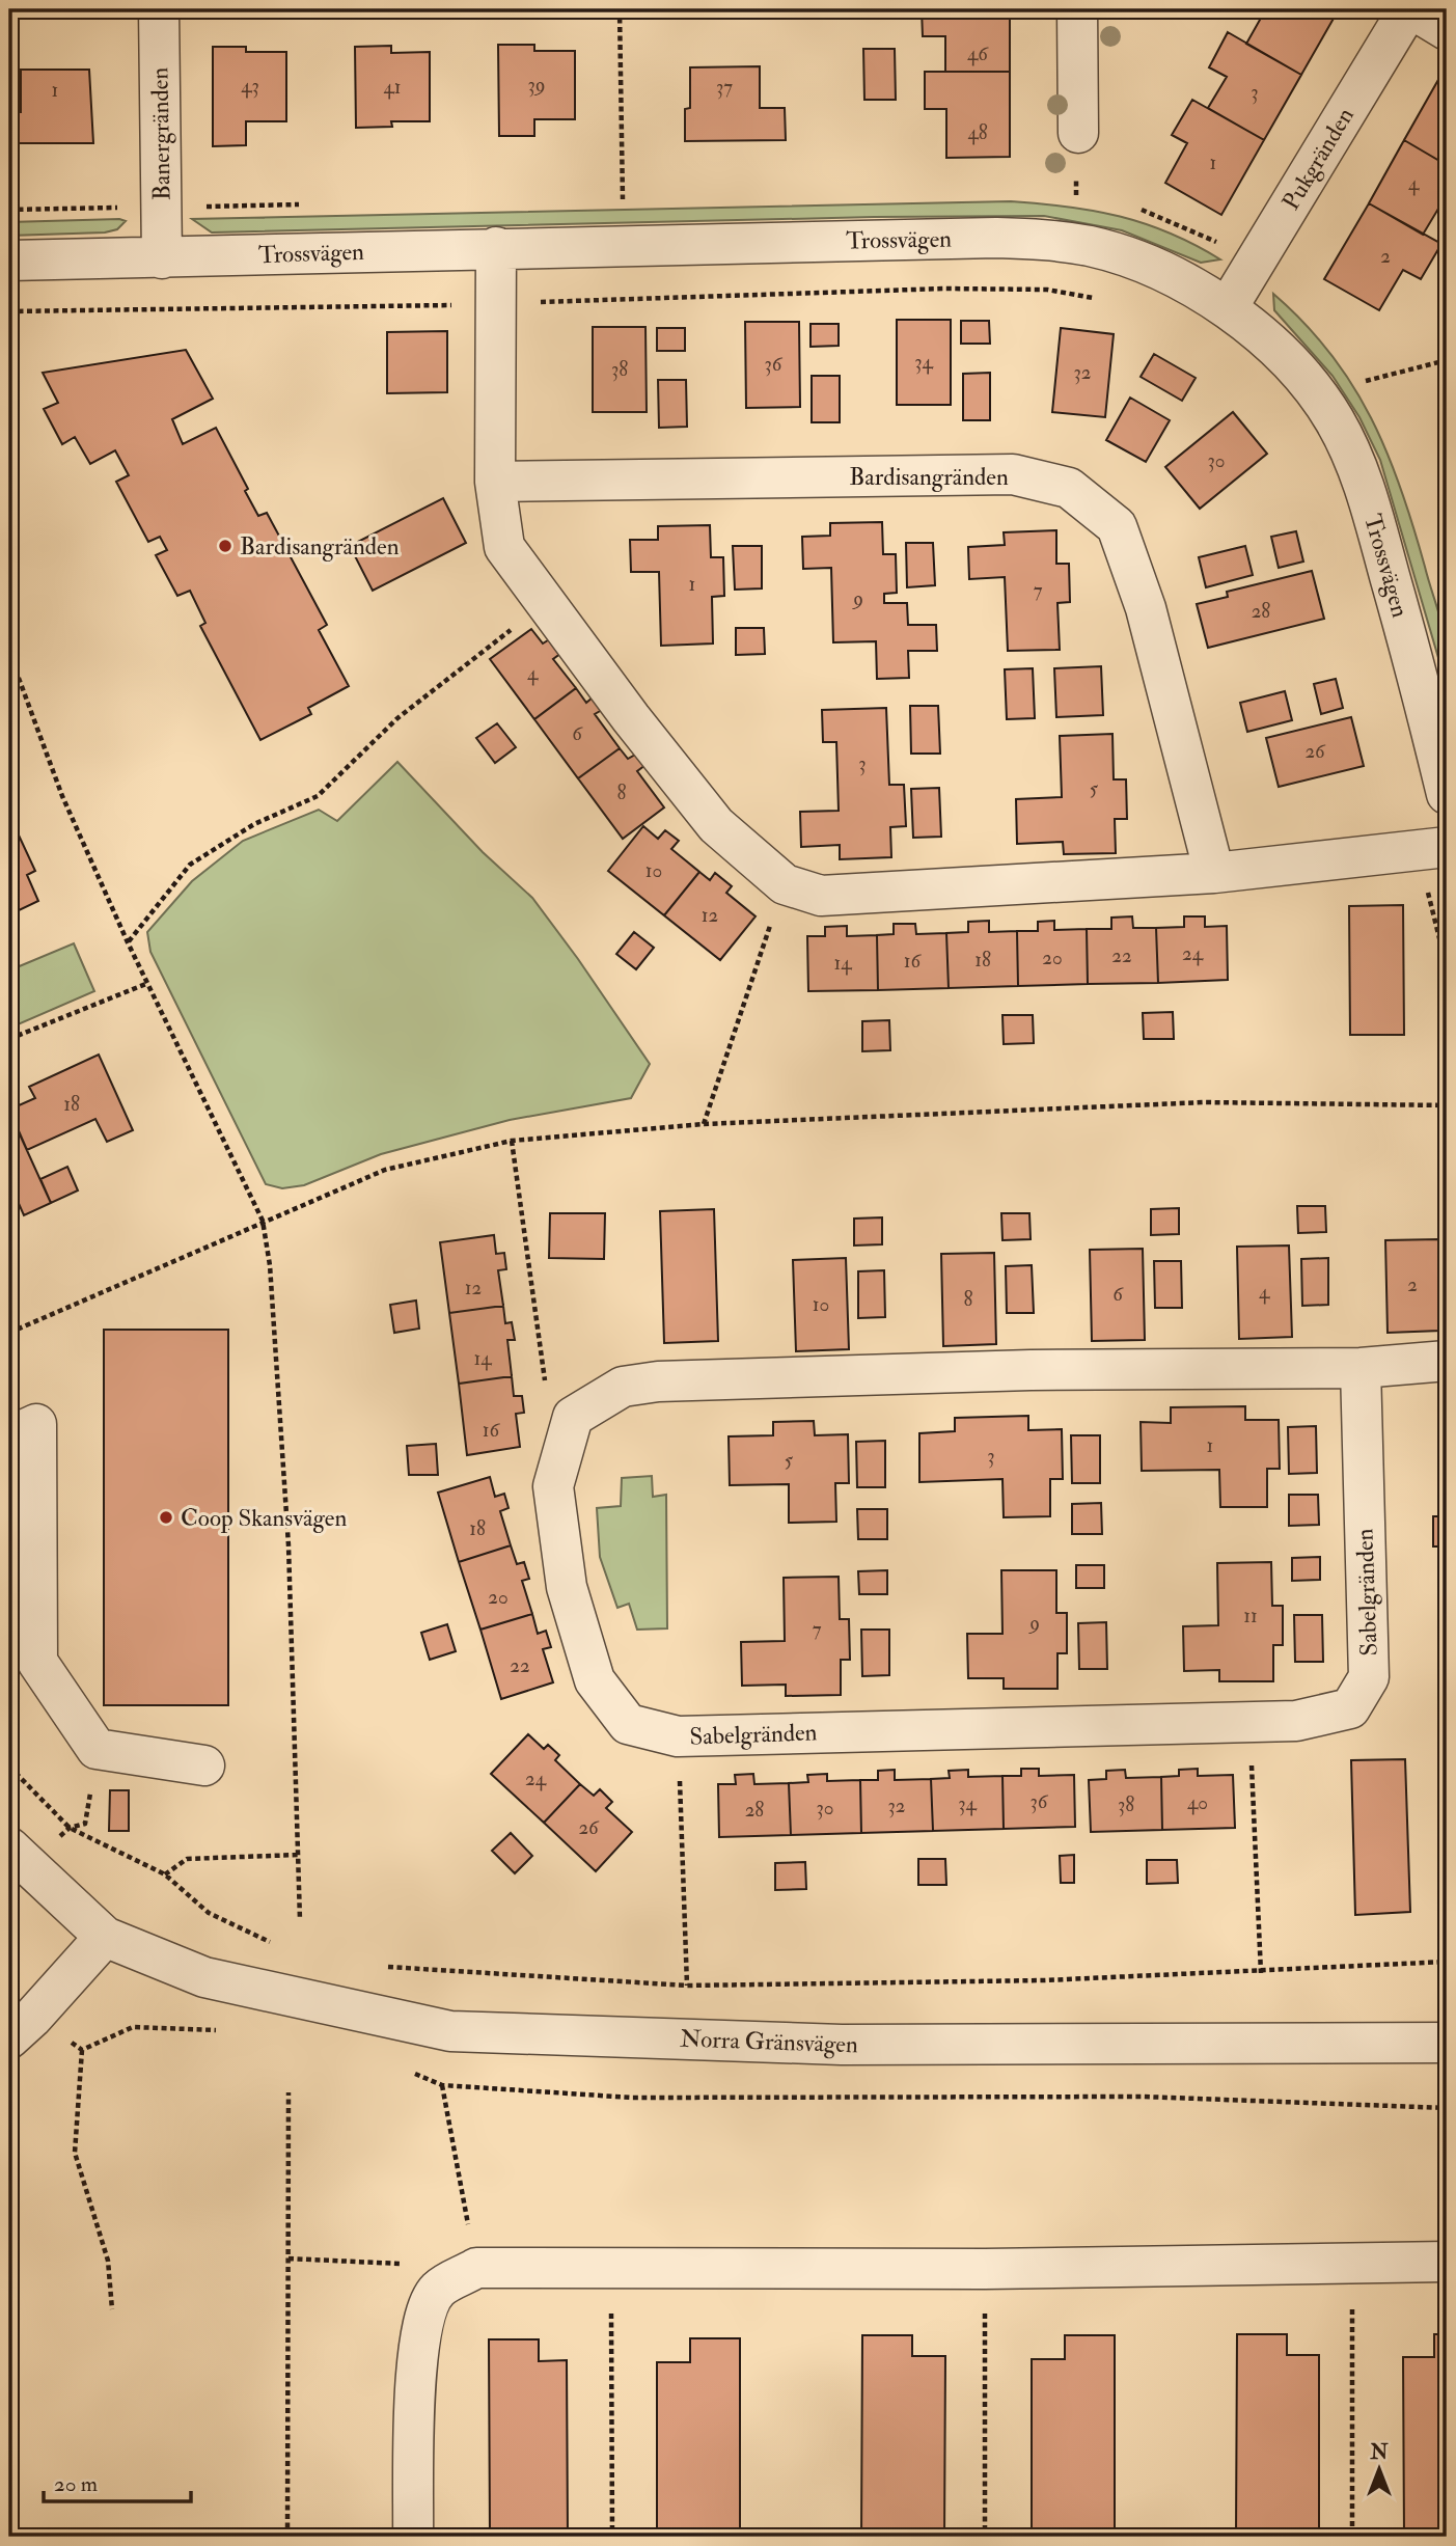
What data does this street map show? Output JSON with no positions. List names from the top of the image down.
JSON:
{
  "streets": {
    "street": [
      "Banergränden",
      "Pukgränden",
      "Trossvägen",
      "Bardisangränden",
      "Sabelgränden",
      "Norra Gränsvägen"
    ]
  },
  "crossings": [
    ["Banergränden", "Trossvägen"],
    ["Pukgränden", "Trossvägen"]
  ],
  "places": ["Bardisangränden", "Coop Skansvägen"],
  "house_numbers": [
    "46",
    "39",
    "43",
    "41",
    "37",
    "1",
    "3",
    "48",
    "1",
    "4",
    "2",
    "34",
    "36",
    "38",
    "32",
    "30",
    "1",
    "7",
    "9",
    "28",
    "4",
    "6",
    "26",
    "3",
    "5",
    "8",
    "10",
    "12",
    "24",
    "22",
    "20",
    "18",
    "16",
    "14",
    "18",
    "2",
    "12",
    "4",
    "6",
    "8",
    "10",
    "14",
    "16",
    "1",
    "3",
    "5",
    "18",
    "20",
    "11",
    "9",
    "7",
    "22",
    "24",
    "36",
    "40",
    "34",
    "38",
    "32",
    "30",
    "28",
    "26"
  ],
  "scale_bar": "20 m",
  "north": "top"
}
